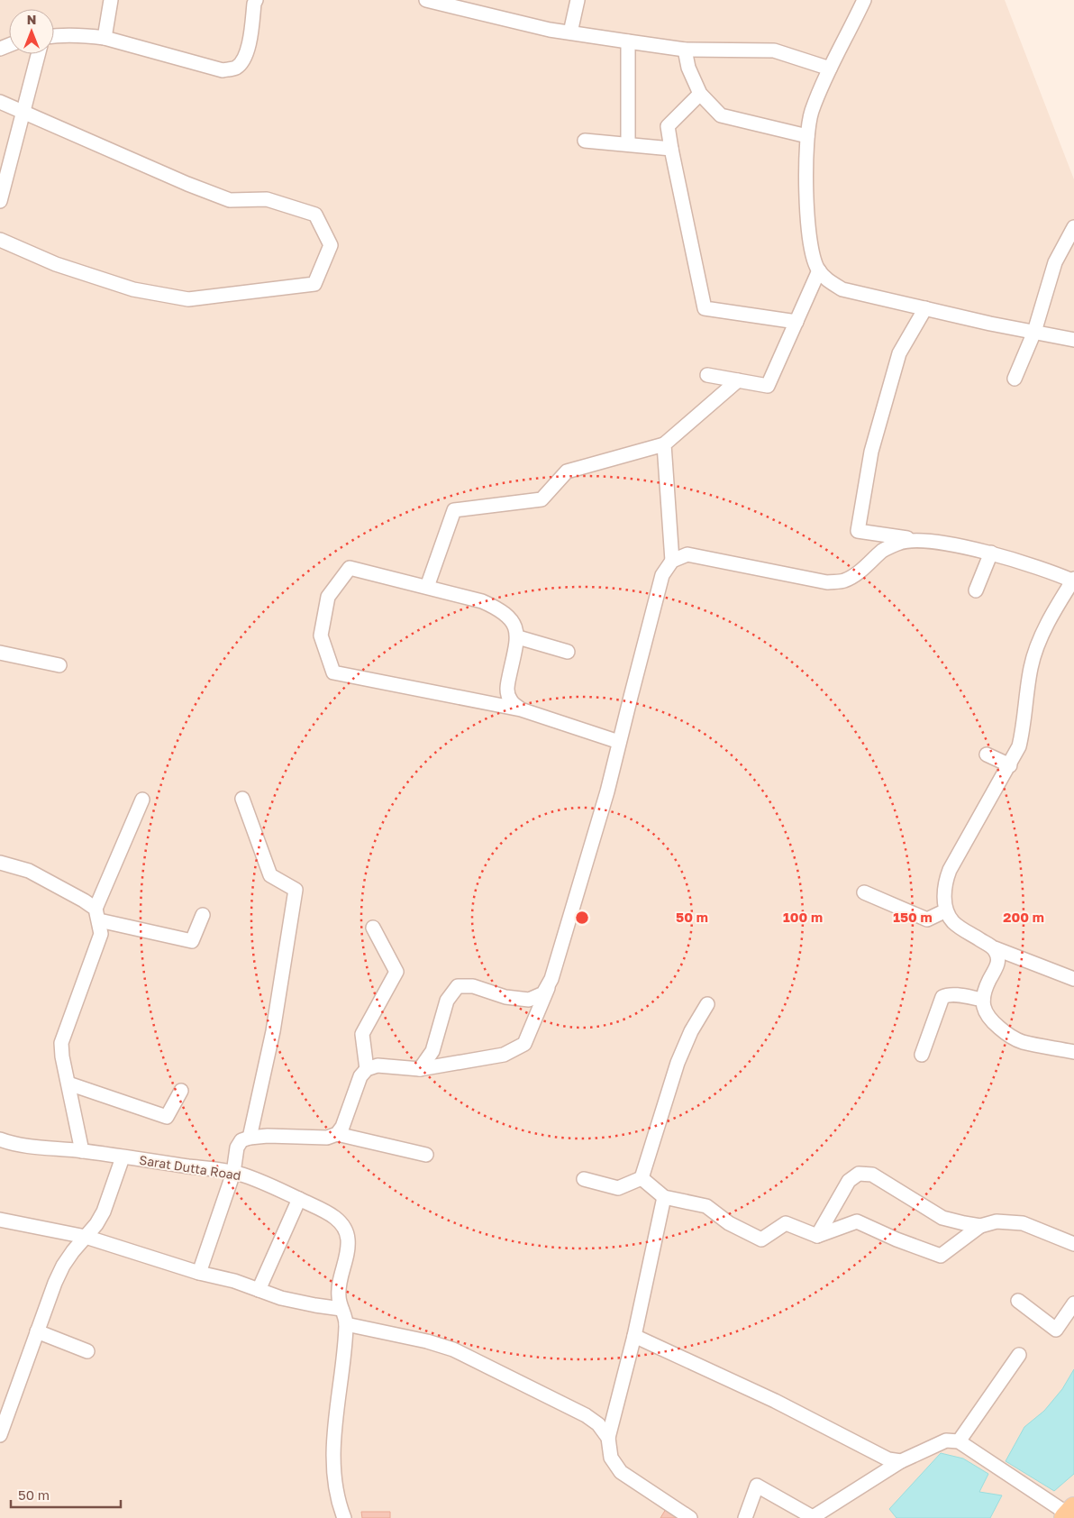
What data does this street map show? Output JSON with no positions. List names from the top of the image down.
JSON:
{
  "streets": {
    "street": ["Sarat Dutta Road"]
  },
  "scale_bar": "50 m",
  "north": "top",
  "rings": [
    "50 m",
    "100 m",
    "150 m",
    "200 m"
  ]
}
